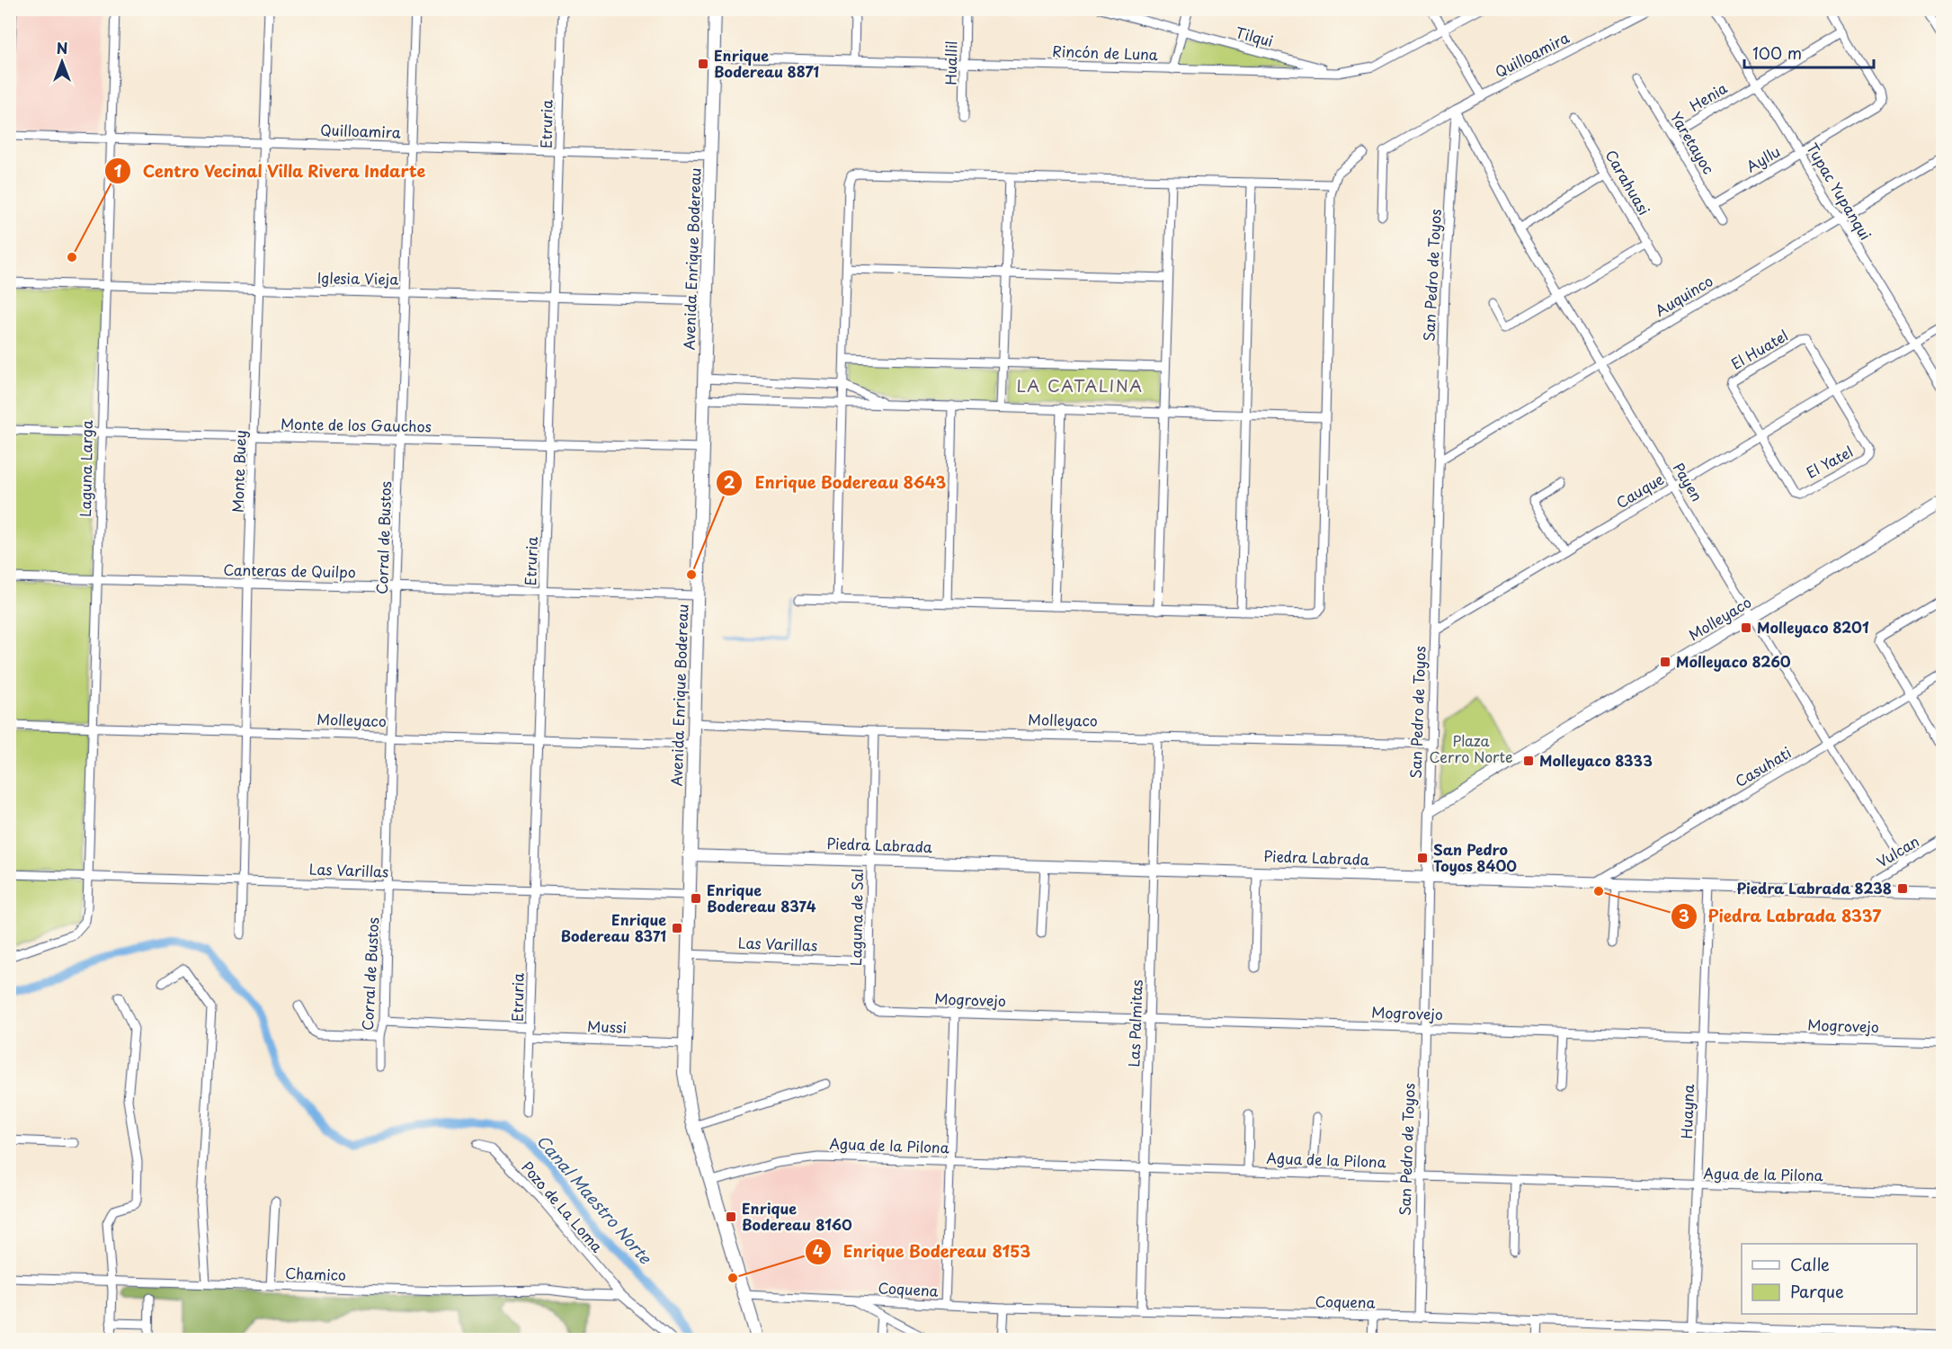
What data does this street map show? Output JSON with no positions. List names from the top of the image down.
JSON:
{
  "streets": {
    "main road": [
      "Avenida Enrique Bodereau",
      "San Pedro de Toyos",
      "Molleyaco",
      "Piedra Labrada"
    ],
    "street": [
      "Tilqui",
      "Rincón de Luna",
      "Quilloamira",
      "Huallil",
      "Henia",
      "Etruria",
      "Yaretayoc",
      "Ayllu",
      "Carahuasi",
      "Tupac Yupanqui",
      "Iglesia Vieja",
      "Auquinco",
      "El Huatel",
      "Monte de los Gauchos",
      "El Yatel",
      "Laguna Larga",
      "Monte Buey",
      "Payen",
      "Cauque",
      "Corral de Bustos",
      "Canteras de Quilpo",
      "Casuhati",
      "Vulcan",
      "Las Varillas",
      "Laguna de Sal",
      "Mogrovejo",
      "Las Palmitas",
      "Mussi",
      "Huayna",
      "Agua de la Pilona",
      "Pozo de La Loma",
      "Chamico",
      "Coquena"
    ]
  },
  "crossings": [
    ["Tilqui", "Rincón de Luna"],
    ["Rincón de Luna", "Huallil"],
    ["Rincón de Luna", "Avenida Enrique Bodereau"],
    ["Quilloamira", "Etruria"],
    ["Quilloamira", "Avenida Enrique Bodereau"],
    ["Quilloamira", "San Pedro de Toyos"],
    ["Quilloamira", "Laguna Larga"],
    ["Quilloamira", "Monte Buey"],
    ["Quilloamira", "Payen"],
    ["Quilloamira", "Corral de Bustos"],
    ["Henia", "Yaretayoc"],
    ["Henia", "Ayllu"],
    ["Henia", "Tupac Yupanqui"],
    ["Etruria", "Iglesia Vieja"],
    ["Etruria", "Monte de los Gauchos"],
    ["Etruria", "Canteras de Quilpo"],
    ["Etruria", "Molleyaco"],
    ["Etruria", "Las Varillas"],
    ["Etruria", "Mussi"],
    ["Yaretayoc", "Ayllu"],
    ["Ayllu", "Tupac Yupanqui"],
    ["Tupac Yupanqui", "Auquinco"],
    ["Tupac Yupanqui", "Cauque"],
    ["Avenida Enrique Bodereau", "Iglesia Vieja"],
    ["Avenida Enrique Bodereau", "Monte de los Gauchos"],
    ["Avenida Enrique Bodereau", "Canteras de Quilpo"],
    ["Avenida Enrique Bodereau", "Molleyaco"],
    ["Avenida Enrique Bodereau", "Piedra Labrada"],
    ["Avenida Enrique Bodereau", "Las Varillas"],
    ["Avenida Enrique Bodereau", "Mussi"],
    ["Avenida Enrique Bodereau", "Agua de la Pilona"],
    ["Avenida Enrique Bodereau", "Coquena"],
    ["San Pedro de Toyos", "Auquinco"],
    ["San Pedro de Toyos", "Payen"],
    ["San Pedro de Toyos", "Cauque"],
    ["San Pedro de Toyos", "Molleyaco"],
    ["San Pedro de Toyos", "Piedra Labrada"],
    ["San Pedro de Toyos", "Mogrovejo"],
    ["San Pedro de Toyos", "Agua de la Pilona"],
    ["San Pedro de Toyos", "Coquena"],
    ["Iglesia Vieja", "Laguna Larga"],
    ["Iglesia Vieja", "Monte Buey"],
    ["Iglesia Vieja", "Corral de Bustos"],
    ["Auquinco", "Payen"],
    ["El Huatel", "El Yatel"],
    ["El Huatel", "Cauque"],
    ["Monte de los Gauchos", "Laguna Larga"],
    ["Monte de los Gauchos", "Monte Buey"],
    ["Monte de los Gauchos", "Corral de Bustos"],
    ["El Yatel", "Cauque"],
    ["Laguna Larga", "Canteras de Quilpo"],
    ["Laguna Larga", "Molleyaco"],
    ["Laguna Larga", "Las Varillas"],
    ["Monte Buey", "Canteras de Quilpo"],
    ["Monte Buey", "Molleyaco"],
    ["Monte Buey", "Las Varillas"],
    ["Payen", "Cauque"],
    ["Payen", "Molleyaco"],
    ["Payen", "Casuhati"],
    ["Payen", "Vulcan"],
    ["Corral de Bustos", "Canteras de Quilpo"],
    ["Corral de Bustos", "Molleyaco"],
    ["Corral de Bustos", "Las Varillas"],
    ["Molleyaco", "Laguna de Sal"],
    ["Molleyaco", "Las Palmitas"],
    ["Casuhati", "Piedra Labrada"],
    ["Piedra Labrada", "Vulcan"],
    ["Piedra Labrada", "Laguna de Sal"],
    ["Piedra Labrada", "Las Palmitas"],
    ["Piedra Labrada", "Huayna"],
    ["Las Varillas", "Laguna de Sal"],
    ["Laguna de Sal", "Mogrovejo"],
    ["Mogrovejo", "Las Palmitas"],
    ["Mogrovejo", "Huayna"],
    ["Las Palmitas", "Agua de la Pilona"],
    ["Las Palmitas", "Coquena"],
    ["Huayna", "Agua de la Pilona"],
    ["Huayna", "Coquena"],
    ["Pozo de La Loma", "Chamico"]
  ],
  "districts": ["LA CATALINA"],
  "water": ["Canal Maestro Norte"],
  "parks": ["Plaza Cerro Norte"],
  "places": {
    "transit": [
      "Enrique Bodereau 8871",
      "Molleyaco 8201",
      "Molleyaco 8260",
      "Molleyaco 8333",
      "San Pedro Toyos 8400",
      "Piedra Labrada 8238",
      "Enrique Bodereau 8374",
      "Enrique Bodereau 8371",
      "Enrique Bodereau 8160"
    ],
    "other": [
      "Centro Vecinal Villa Rivera Indarte",
      "Enrique Bodereau 8643",
      "Piedra Labrada 8337",
      "Enrique Bodereau 8153"
    ]
  },
  "legend": ["Calle", "Parque"],
  "scale_bar": "100 m",
  "north": "top"
}
